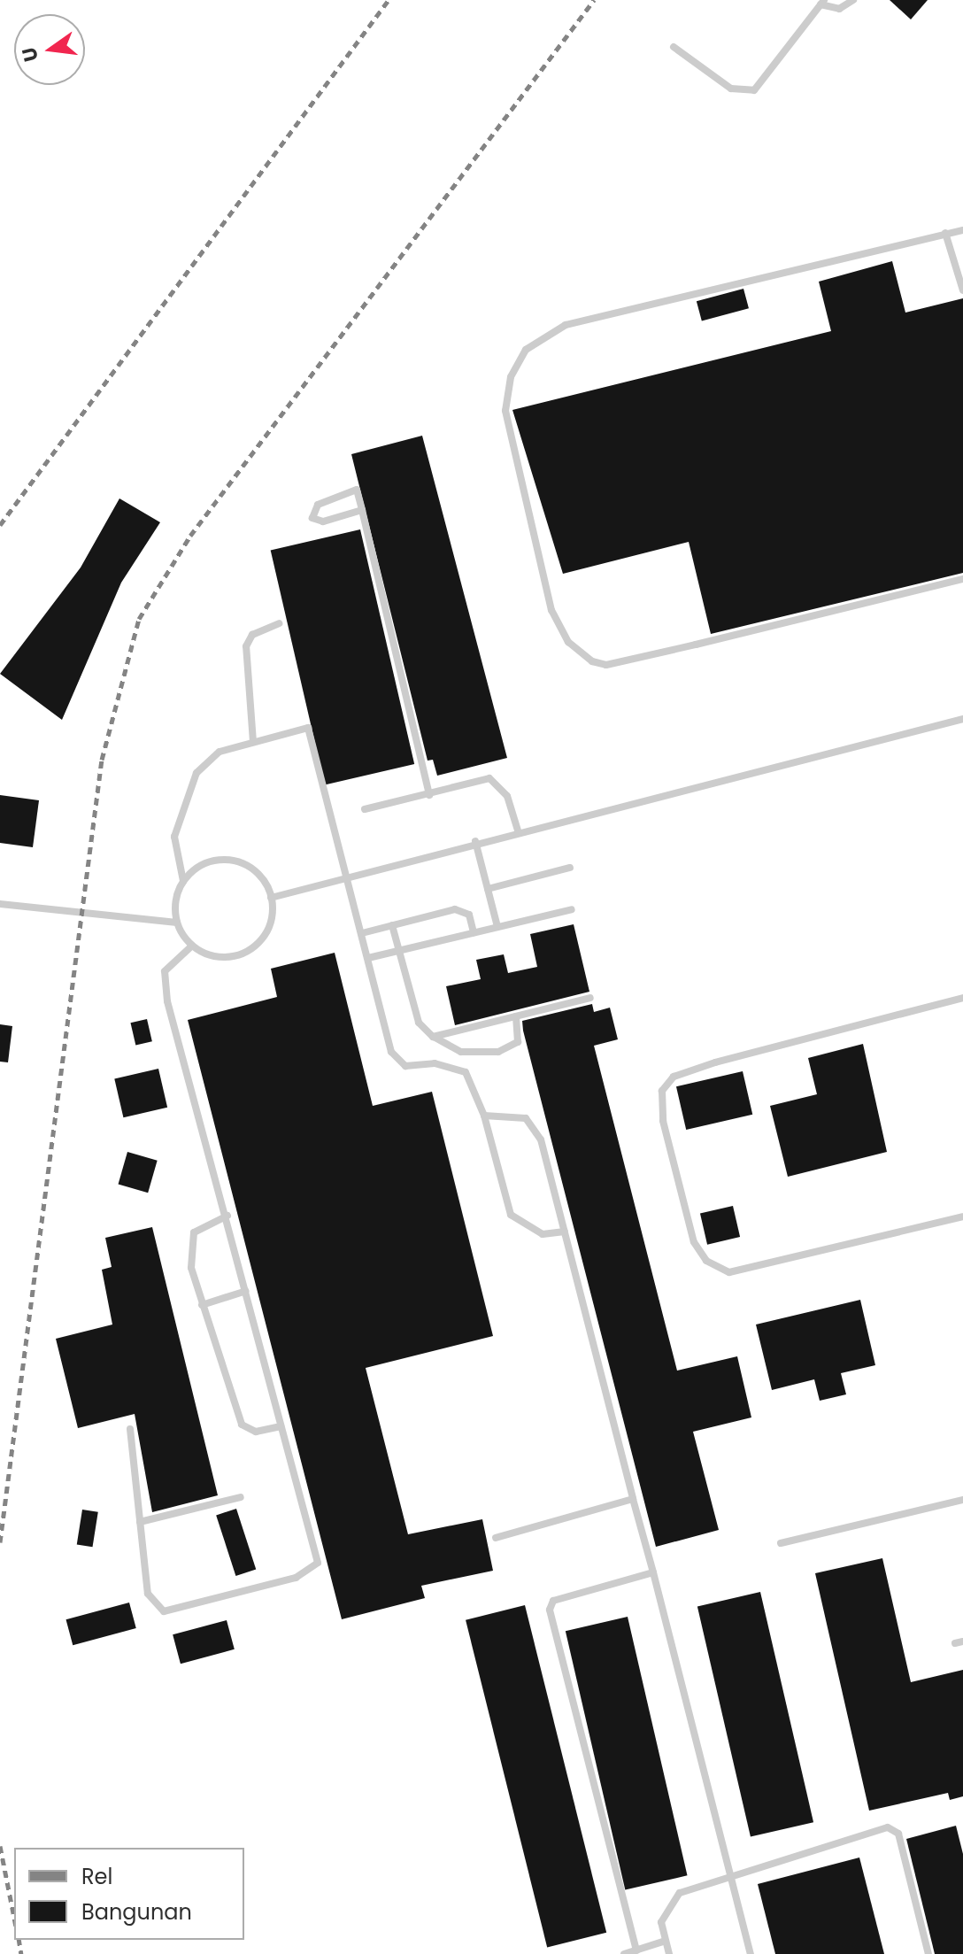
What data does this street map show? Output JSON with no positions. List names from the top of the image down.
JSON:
{
  "legend": ["Rel", "Bangunan"],
  "north": "left"
}
